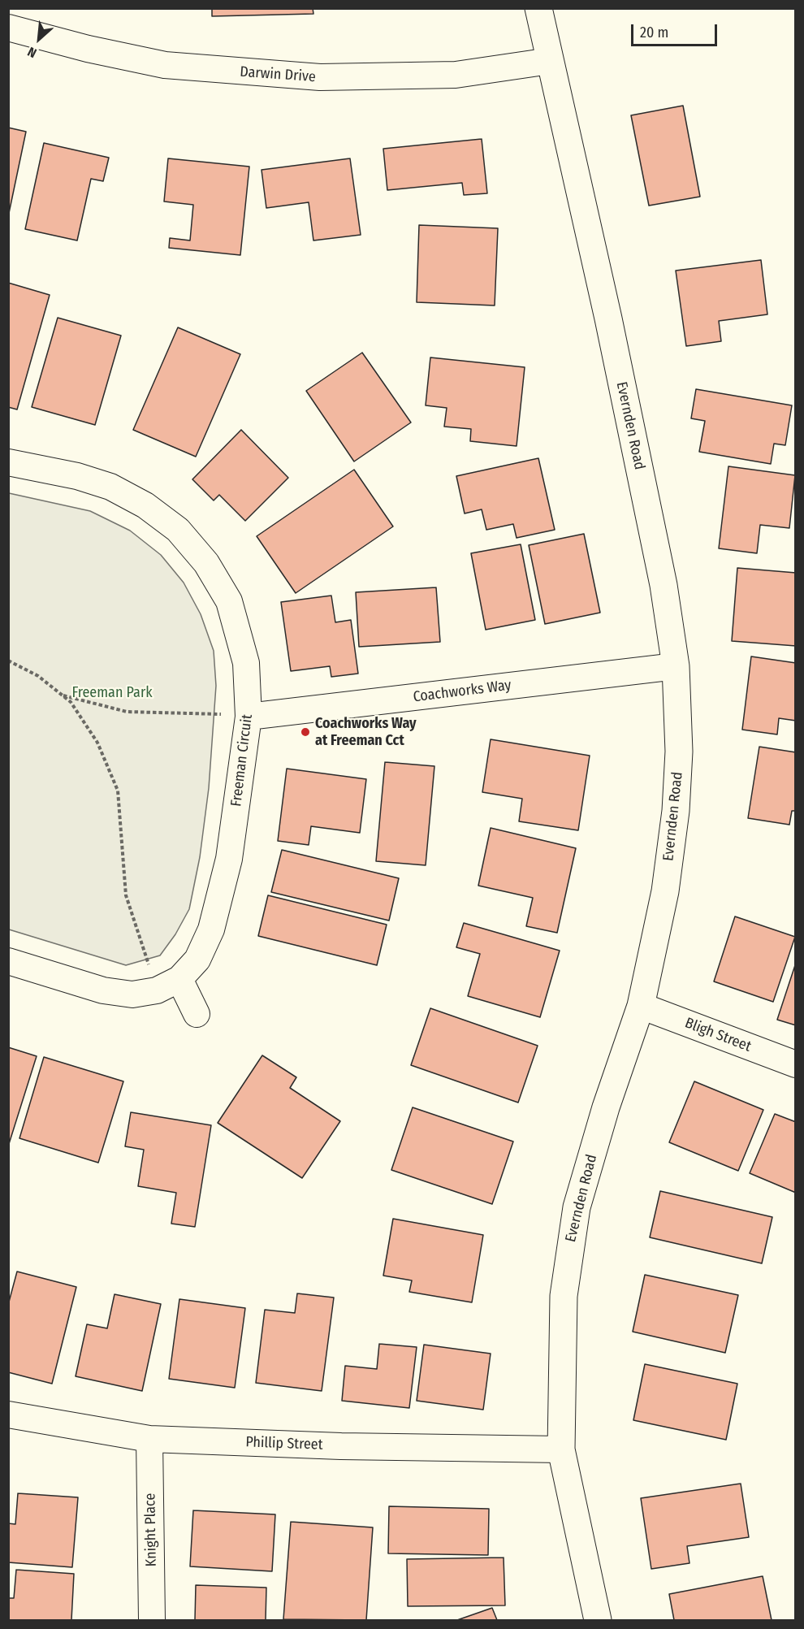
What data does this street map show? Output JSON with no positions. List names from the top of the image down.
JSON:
{
  "streets": {
    "street": [
      "Darwin Drive",
      "Evernden Road",
      "Coachworks Way",
      "Freeman Circuit",
      "Bligh Street",
      "Phillip Street",
      "Knight Place"
    ]
  },
  "crossings": [
    ["Darwin Drive", "Evernden Road"],
    ["Evernden Road", "Coachworks Way"],
    ["Evernden Road", "Bligh Street"],
    ["Evernden Road", "Phillip Street"],
    ["Coachworks Way", "Freeman Circuit"],
    ["Phillip Street", "Knight Place"]
  ],
  "parks": ["Freeman Park"],
  "places": ["Coachworks Way at Freeman Cct"],
  "scale_bar": "20 m",
  "north": "bottom left"
}
